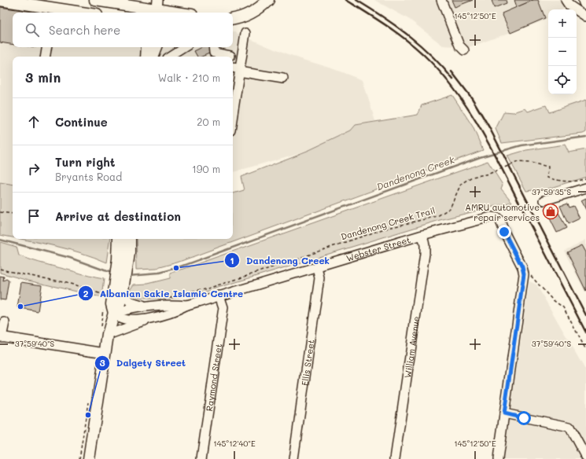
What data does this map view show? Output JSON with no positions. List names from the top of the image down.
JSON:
{
  "streets": {
    "street": [
      "Webster Street",
      "William Avenue",
      "Ellis Street",
      "Raymond Street"
    ],
    "path": ["Dandenong Creek Trail"]
  },
  "crossings": [
    ["Webster Street", "William Avenue"],
    ["Webster Street", "Ellis Street"],
    ["Webster Street", "Raymond Street"]
  ],
  "water": ["Dandenong Creek"],
  "places": {
    "shop": ["AMRU automotive repair services"],
    "other": ["Dandenong Creek", "Albanian Sakie Islamic Centre", "Dalgety Street"]
  },
  "page": {
    "map_buttons": ["+", "−"],
    "search": "Search here",
    "heading": ["3 min", "Walk · 210 m"],
    "list": [
      ["Continue", "20 m"],
      ["Turn right", "Bryants Road", "190 m"],
      "Arrive at destination"
    ]
  },
  "coordinates": [
    "145°12'50\"E",
    "37°59'35\"S",
    "37°59'40\"S",
    "145°12'40\"E"
  ]
}
